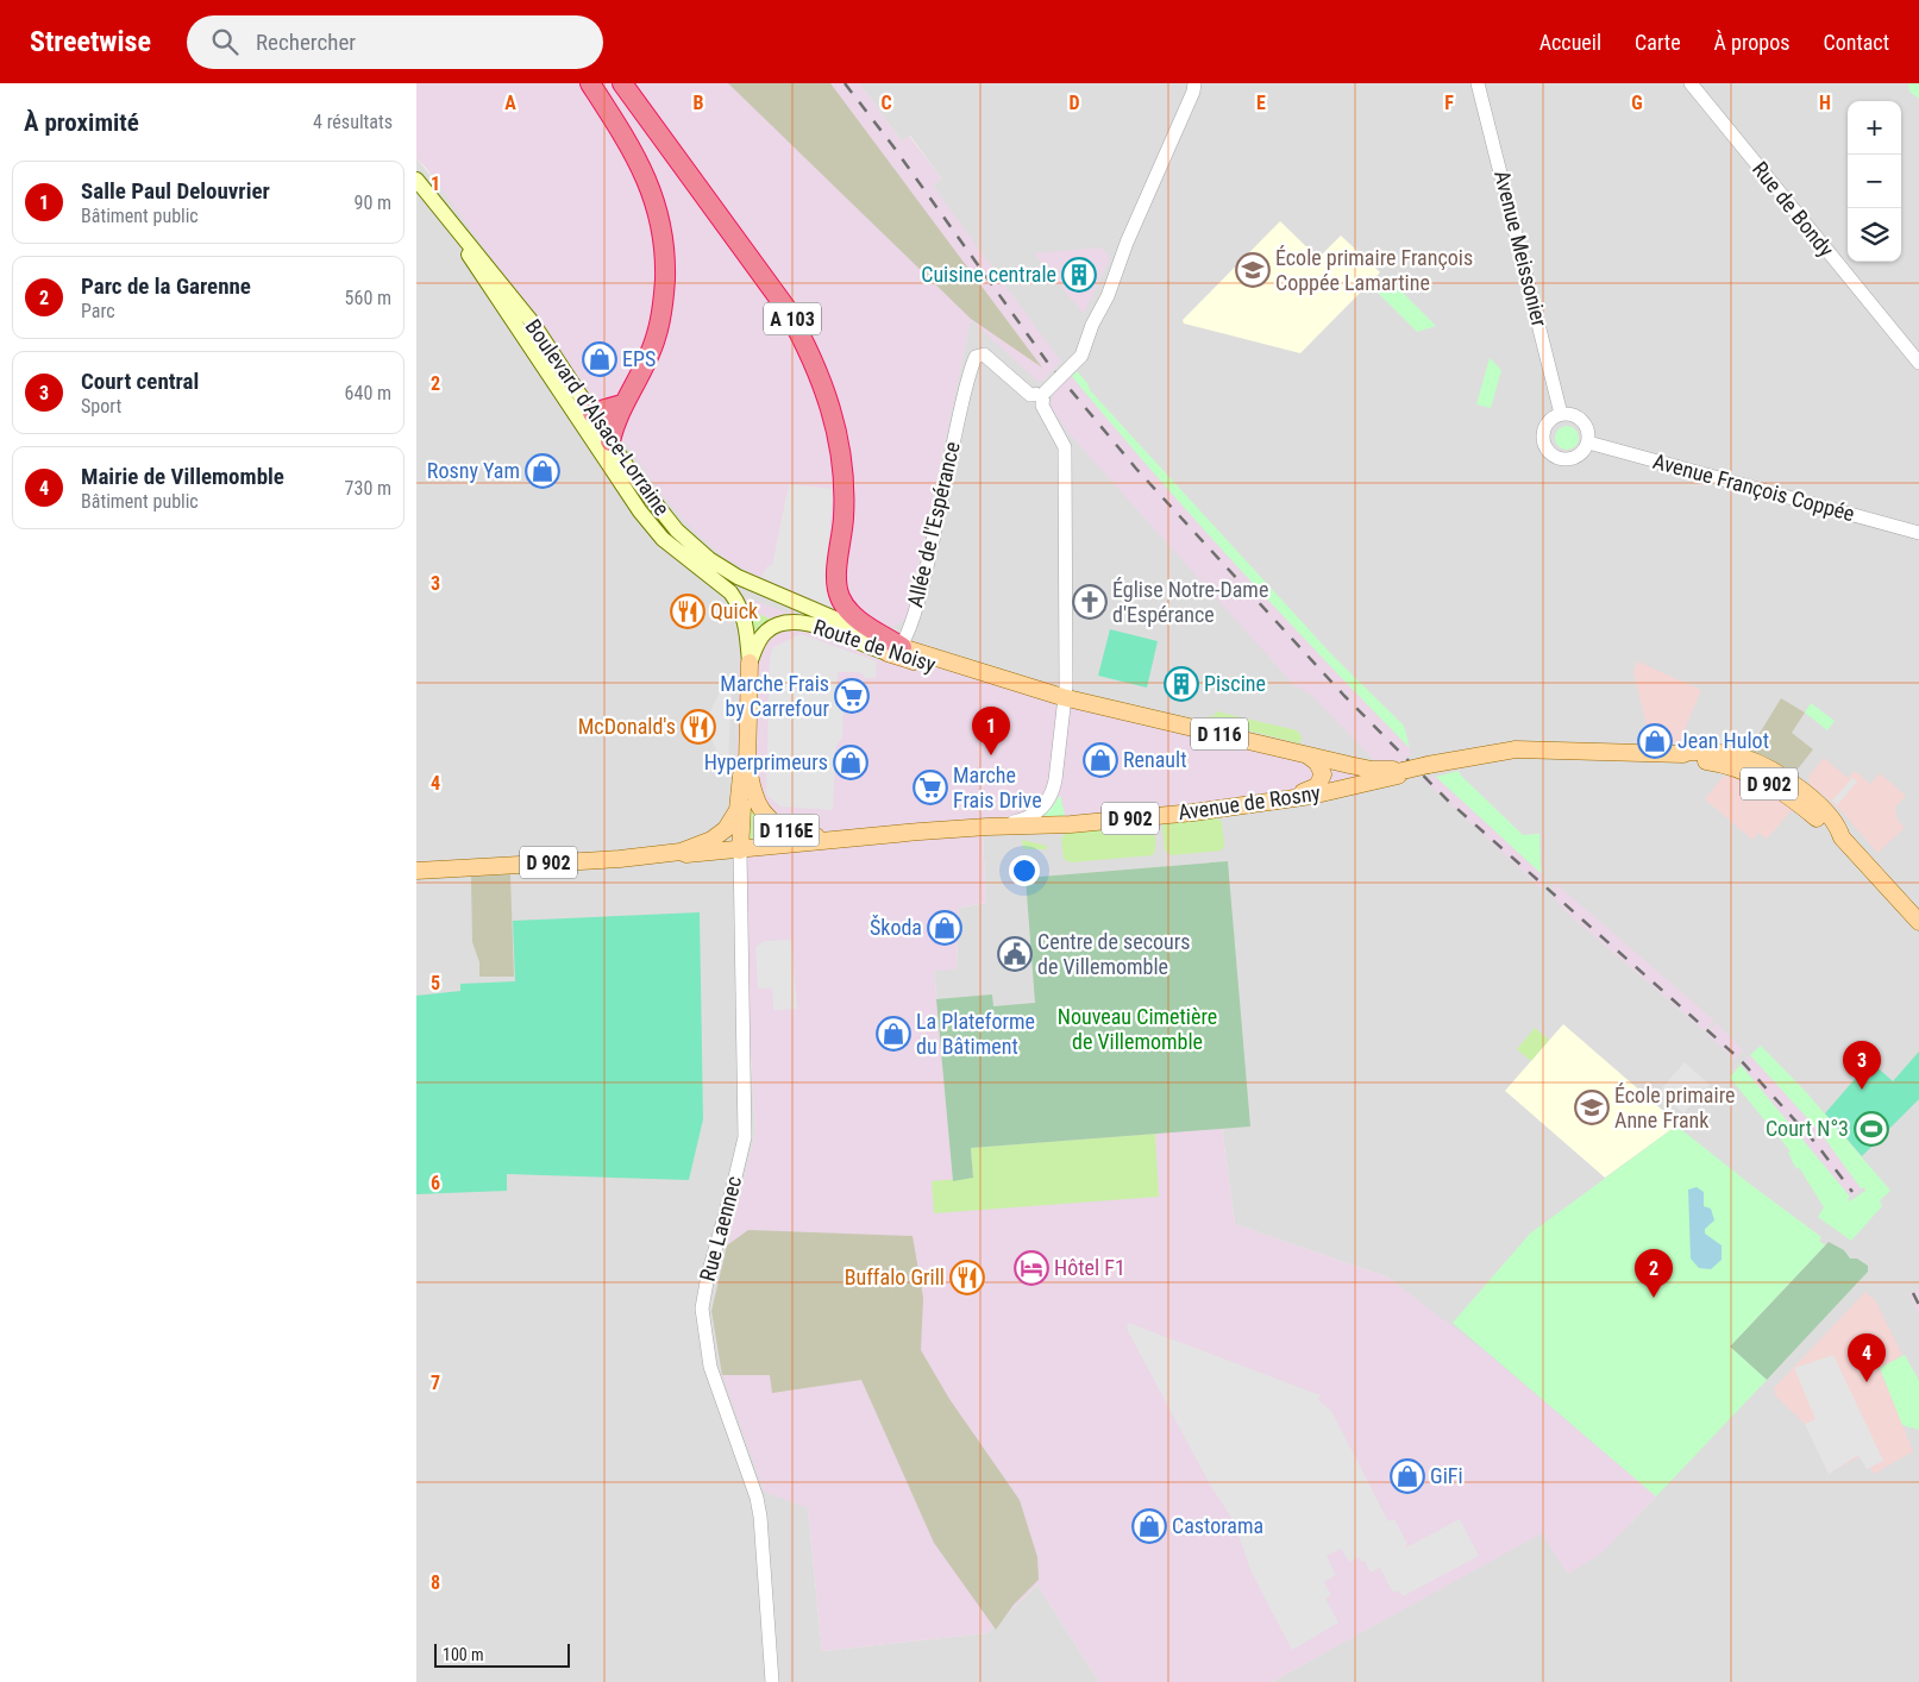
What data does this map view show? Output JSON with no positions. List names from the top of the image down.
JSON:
{
  "streets": {
    "highway": ["A 103"],
    "main road": [
      "Boulevard d'Alsace-Lorraine",
      "Route de Noisy",
      "D 116",
      "D 902",
      "Avenue de Rosny",
      "D 116E",
      "Rue Laennec"
    ],
    "street": [
      "Rue de Bondy",
      "Avenue Meissonier",
      "Avenue François Coppée",
      "Allée de l'Espérance"
    ]
  },
  "crossings": [
    ["Avenue Meissonier", "Avenue François Coppée"],
    ["A 103", "Boulevard d'Alsace-Lorraine"],
    ["A 103", "Allée de l'Espérance"],
    ["A 103", "Route de Noisy"],
    ["Boulevard d'Alsace-Lorraine", "Allée de l'Espérance"],
    ["Boulevard d'Alsace-Lorraine", "Route de Noisy"],
    ["Boulevard d'Alsace-Lorraine", "Rue Laennec"],
    ["Allée de l'Espérance", "Route de Noisy"],
    ["Route de Noisy", "D 902"],
    ["Route de Noisy", "Avenue de Rosny"],
    ["Route de Noisy", "Rue Laennec"],
    ["D 902", "Avenue de Rosny"],
    ["D 902", "Rue Laennec"],
    ["Avenue de Rosny", "Rue Laennec"]
  ],
  "parks": ["Nouveau Cimetière de Villemomble"],
  "places": {
    "school or university": ["École primaire François Coppée Lamartine", "École primaire Anne Frank"],
    "building": ["Cuisine centrale", "Piscine"],
    "shop": [
      "EPS",
      "Rosny Yam",
      "Jean Hulot",
      "Renault",
      "Hyperprimeurs",
      "Škoda",
      "La Plateforme du Bâtiment",
      "GiFi",
      "Castorama"
    ],
    "church": ["Église Notre-Dame d'Espérance"],
    "restaurant": ["Quick", "McDonald's", "Buffalo Grill"],
    "supermarket": ["Marche Frais by Carrefour", "Marche Frais Drive"],
    "public building": ["Centre de secours de Villemomble"],
    "sports": ["Court N°3"],
    "hotel": ["Hôtel F1"]
  },
  "scale_bar": "100 m",
  "page": {
    "header": "Streetwise",
    "search": "Rechercher",
    "nav": [
      "Accueil",
      "Carte",
      "À propos",
      "Contact"
    ],
    "heading": ["À proximité", "4 résultats"],
    "map_buttons": ["+", "−"],
    "list": [
      {
        "mark": "1",
        "name": "Salle Paul Delouvrier",
        "note": "Bâtiment public",
        "value": "90 m"
      },
      {
        "mark": "2",
        "name": "Parc de la Garenne",
        "note": "Parc",
        "value": "560 m"
      },
      {
        "mark": "3",
        "name": "Court central",
        "note": "Sport",
        "value": "640 m"
      },
      {
        "mark": "4",
        "name": "Mairie de Villemomble",
        "note": "Bâtiment public",
        "value": "730 m"
      }
    ],
    "pins": [
      "1",
      "3",
      "2",
      "4"
    ],
    "scale": "100 m"
  },
  "grid": {
    "columns": [
      "A",
      "B",
      "C",
      "D",
      "E",
      "F",
      "G",
      "H"
    ],
    "rows": [
      "1",
      "2",
      "3",
      "4",
      "5",
      "6",
      "7",
      "8"
    ]
  }
}
